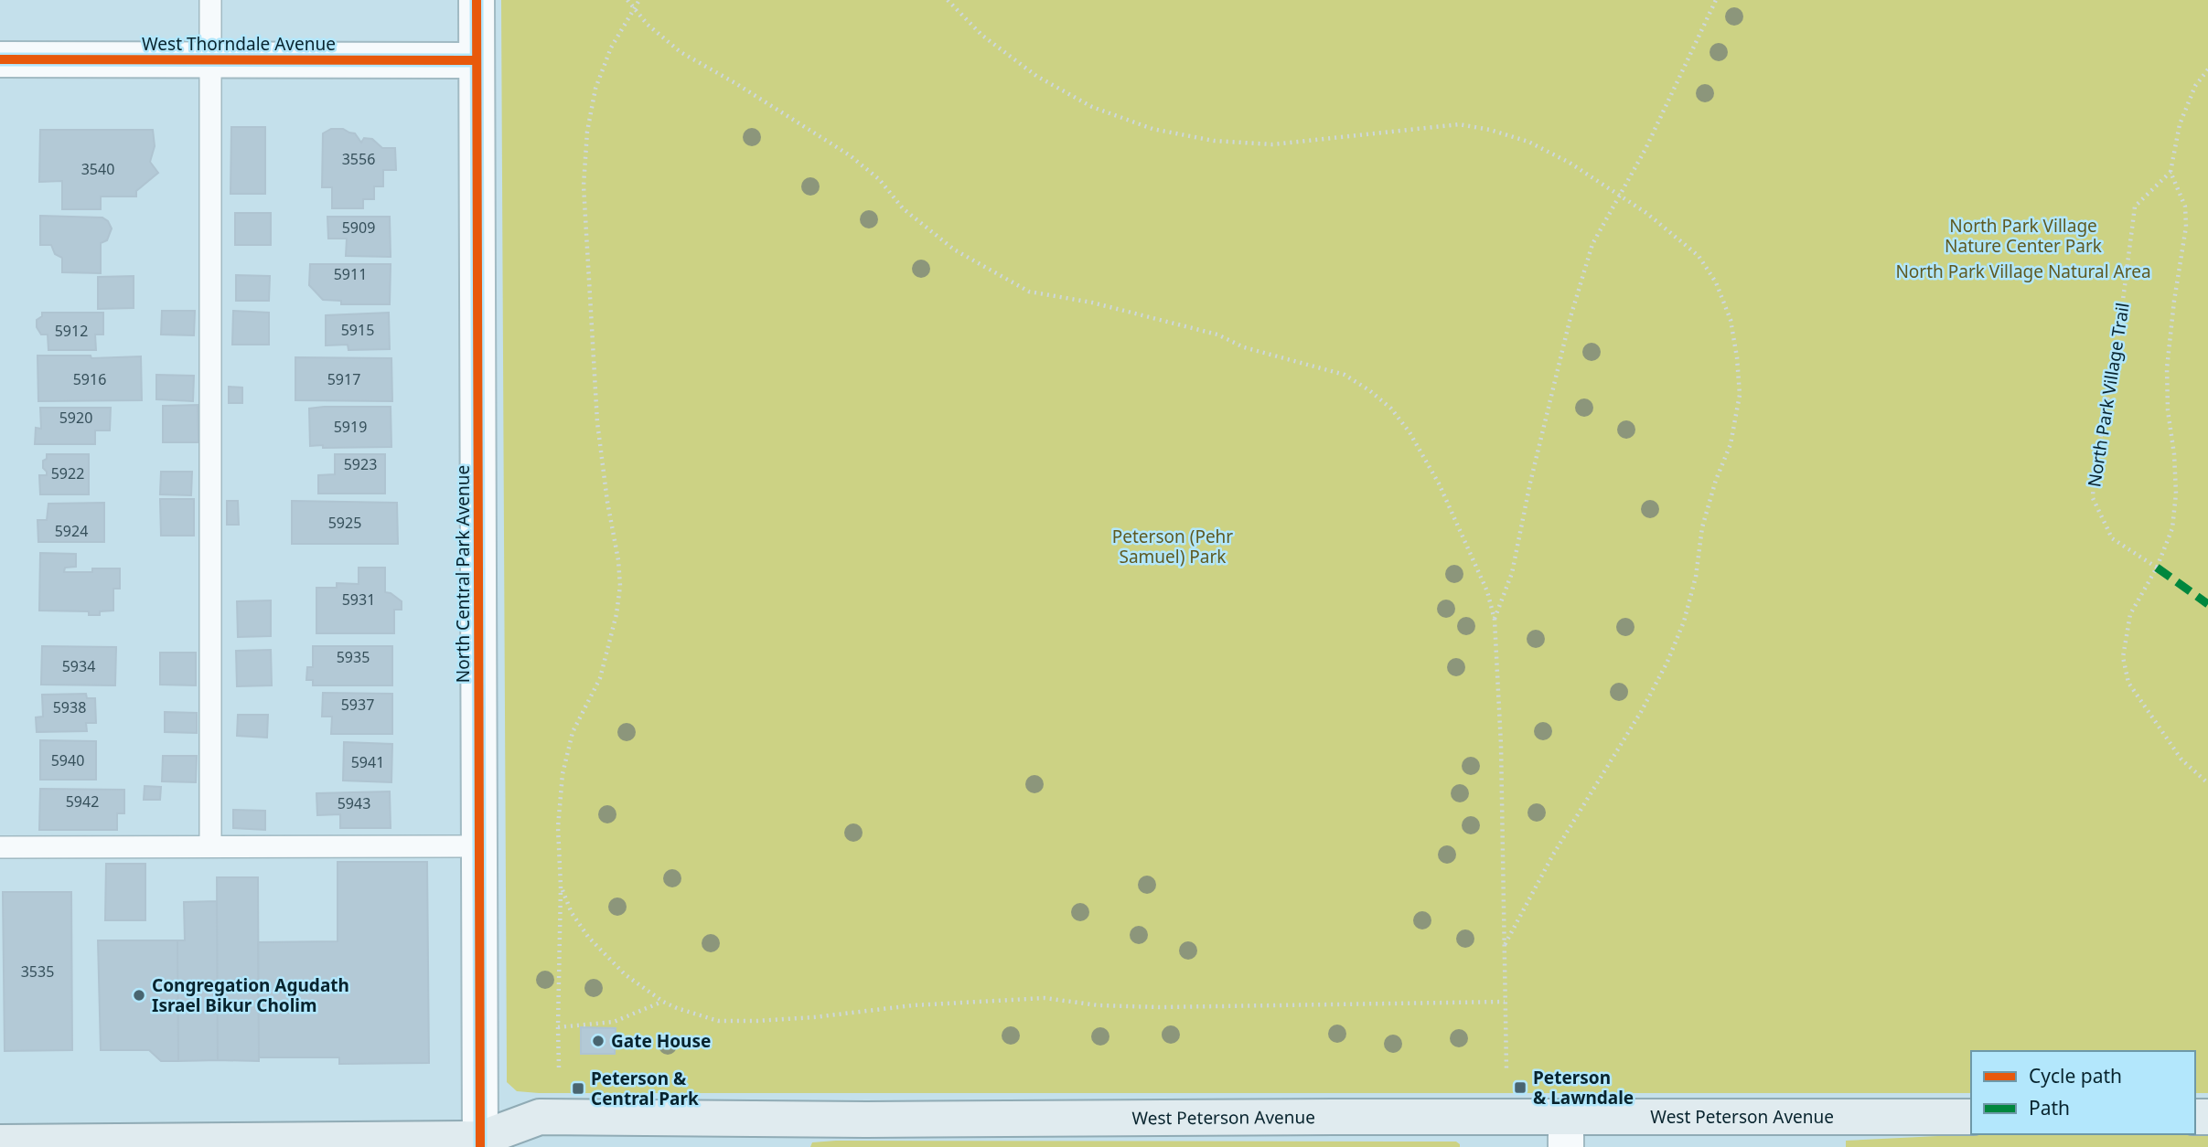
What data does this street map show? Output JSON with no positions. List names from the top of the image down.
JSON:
{
  "streets": {
    "main road": ["West Peterson Avenue"],
    "street": ["West Thorndale Avenue", "North Central Park Avenue"],
    "path": ["North Park Village Trail"]
  },
  "crossings": [
    ["West Thorndale Avenue", "North Central Park Avenue"],
    ["North Central Park Avenue", "West Peterson Avenue"]
  ],
  "parks": ["North Park Village Nature Center Park", "North Park Village Natural Area", "Peterson (Pehr Samuel) Park"],
  "places": {
    "other": ["Congregation Agudath Israel Bikur Cholim", "Gate House"],
    "transit": ["Peterson & Lawndale", "Peterson & Central Park"]
  },
  "house_numbers": [
    "3556",
    "3540",
    "5909",
    "5911",
    "5915",
    "5912",
    "5916",
    "5917",
    "5920",
    "5919",
    "5923",
    "5922",
    "5925",
    "5924",
    "5931",
    "5935",
    "5934",
    "5937",
    "5938",
    "5940",
    "5941",
    "5942",
    "5943",
    "3535"
  ],
  "legend": ["Cycle path", "Path"]
}
